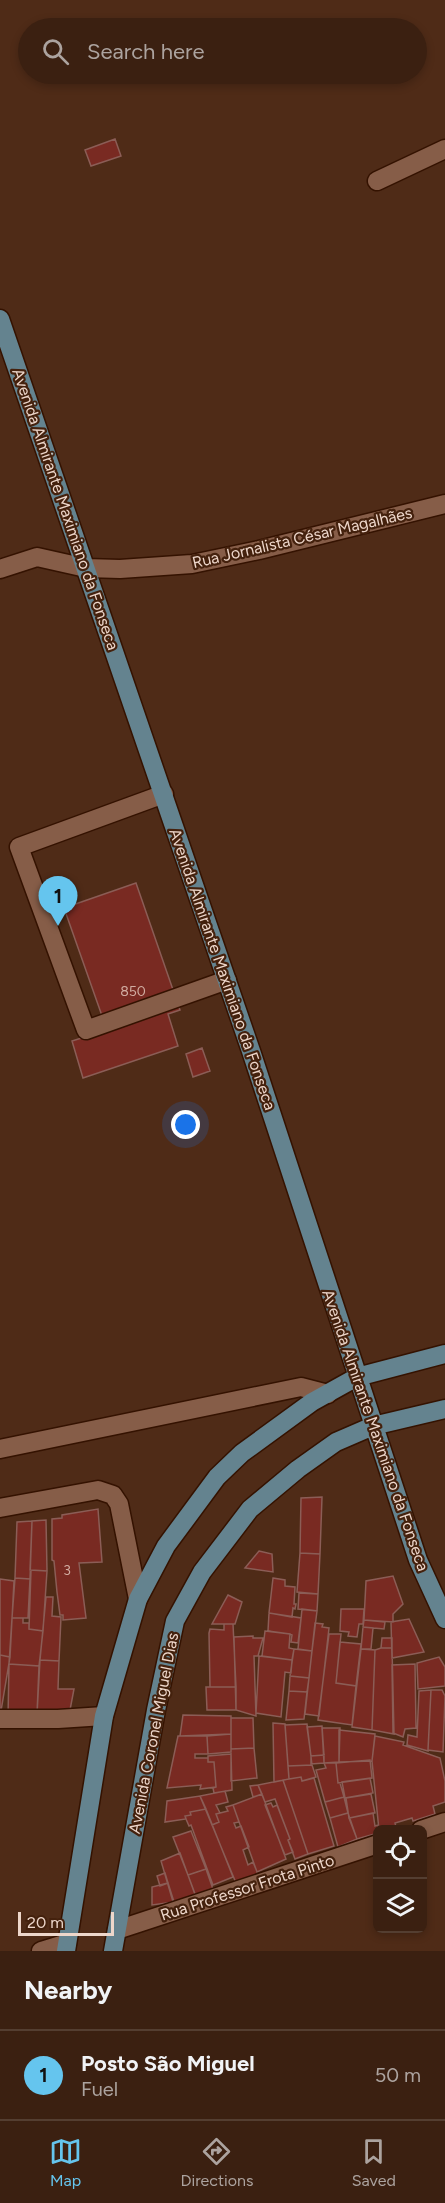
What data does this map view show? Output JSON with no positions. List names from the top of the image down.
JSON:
{
  "streets": {
    "main road": ["Avenida Almirante Maximiano da Fonseca", "Avenida Coronel Miguel Dias"],
    "street": ["Rua Jornalista César Magalhães", "Rua Professor Frota Pinto"]
  },
  "crossings": [
    ["Avenida Almirante Maximiano da Fonseca", "Rua Jornalista César Magalhães"],
    ["Avenida Almirante Maximiano da Fonseca", "Avenida Coronel Miguel Dias"],
    ["Avenida Coronel Miguel Dias", "Rua Professor Frota Pinto"]
  ],
  "house_numbers": ["850", "3"],
  "scale_bar": "20 m",
  "page": {
    "search": "Search here",
    "pins": "1",
    "scale": "20 m",
    "heading": "Nearby",
    "list": [
      {
        "mark": "1",
        "name": "Posto São Miguel",
        "note": "Fuel",
        "value": "50 m"
      }
    ],
    "nav": ["Map", "Directions", "Saved"]
  }
}
